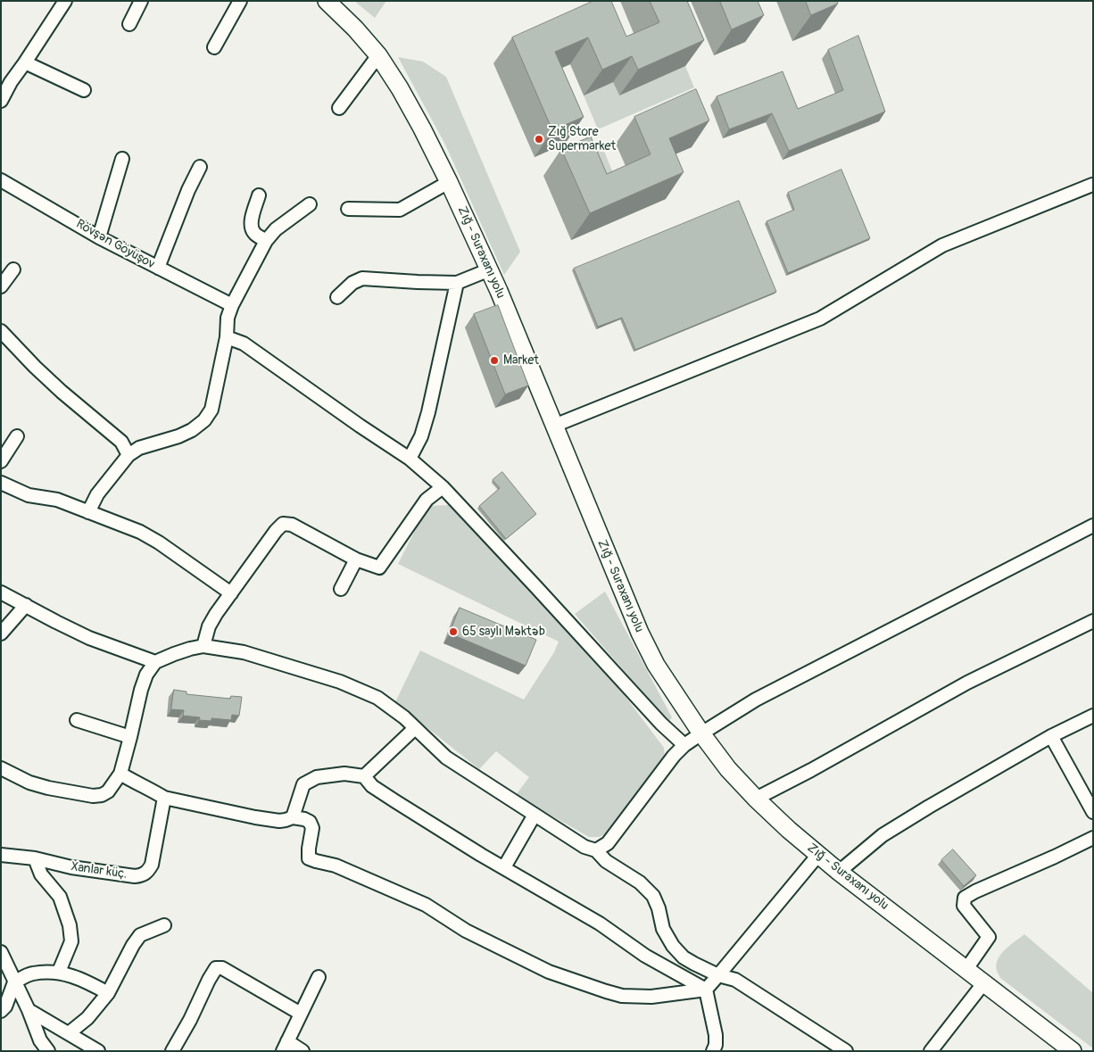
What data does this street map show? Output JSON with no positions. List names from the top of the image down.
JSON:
{
  "streets": {
    "main road": ["Zığ - Suraxanı yolu"],
    "street": ["Rövşən Göyüşov", "Xanlar küç."]
  },
  "places": ["Zığ Store Supermarket", "Market", "65 saylı Məktəb"]
}
